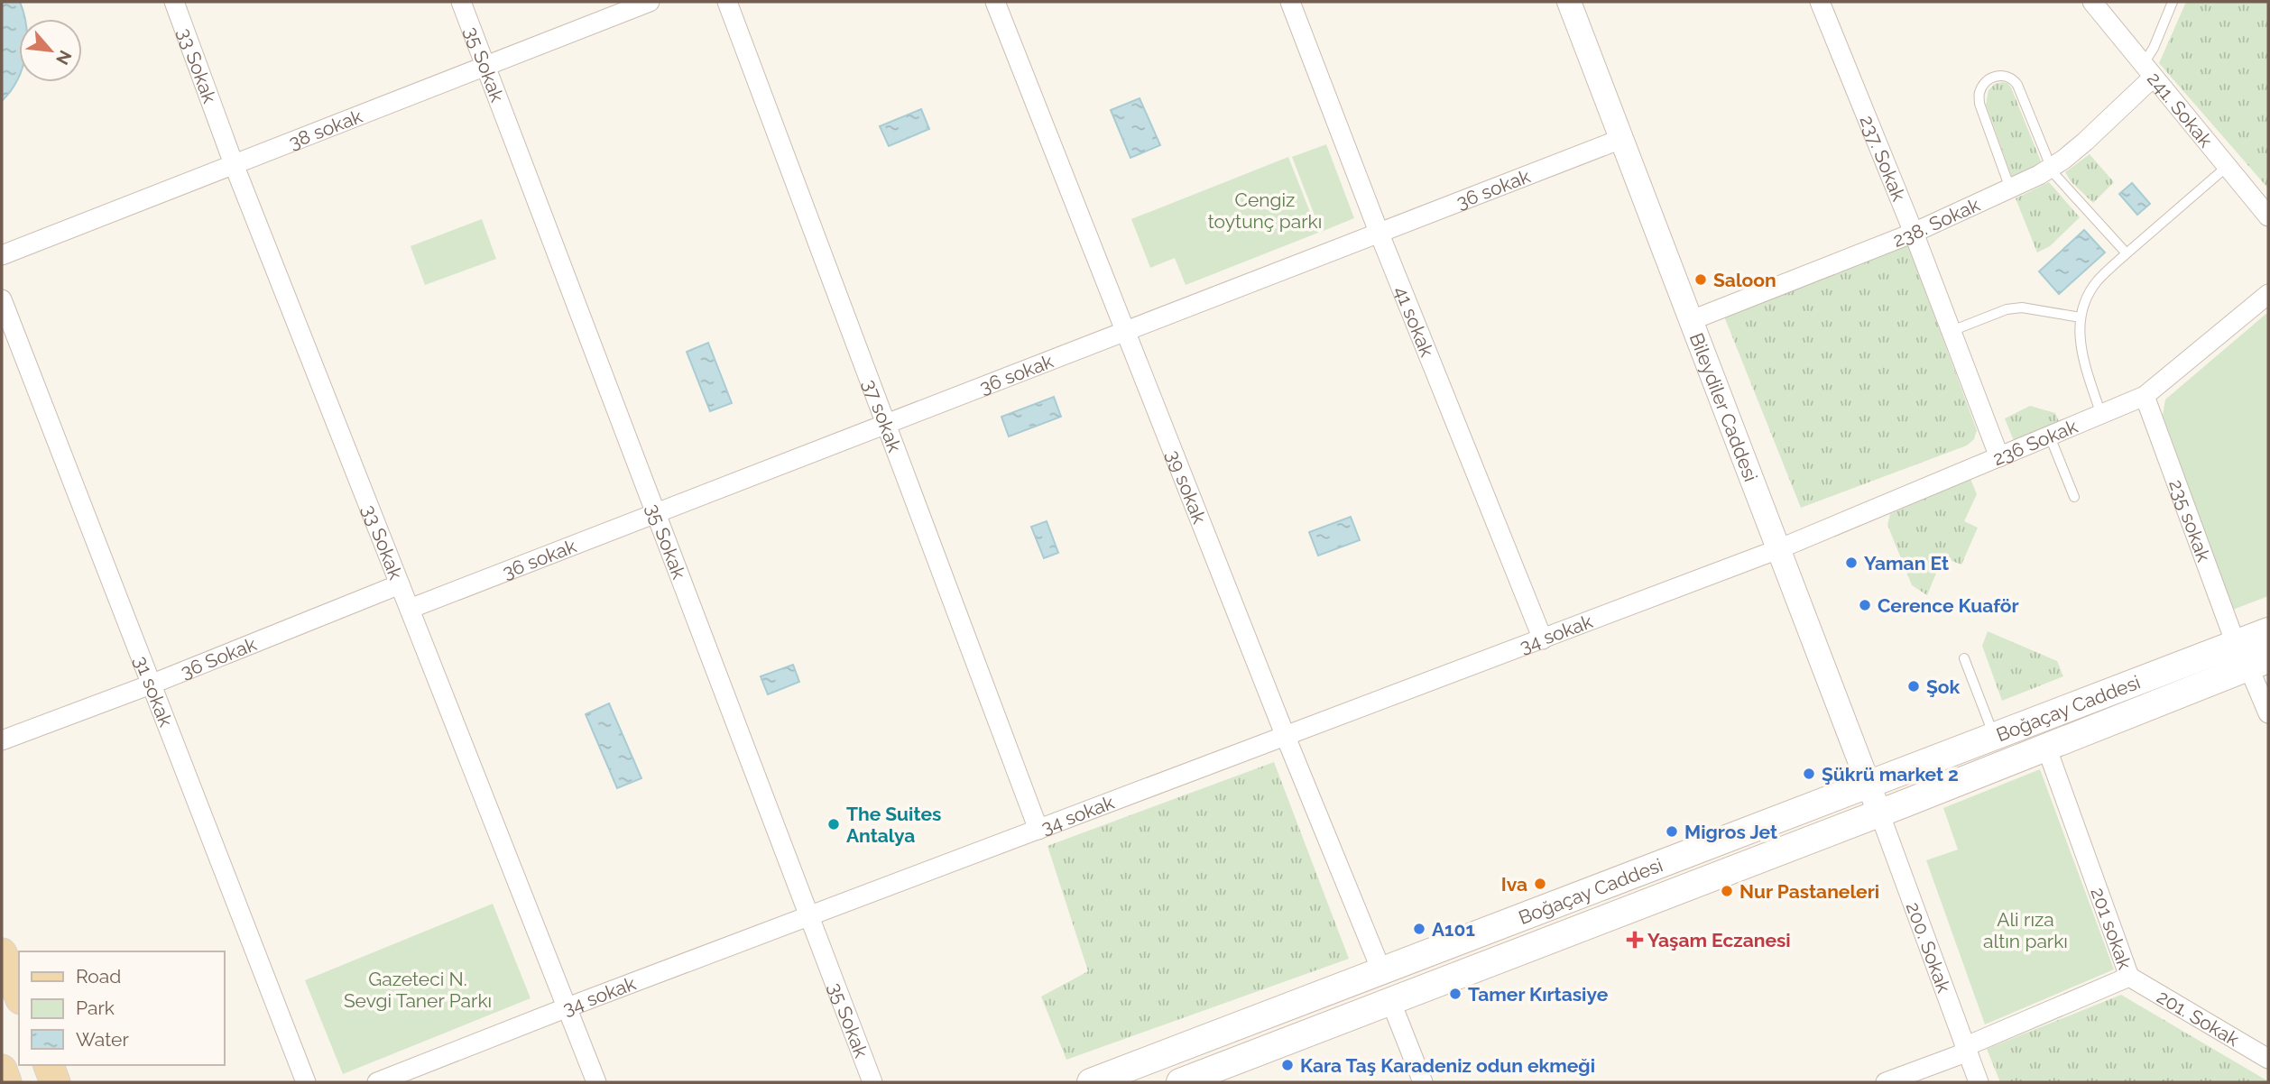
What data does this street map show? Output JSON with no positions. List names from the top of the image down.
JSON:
{
  "streets": {
    "main road": ["Boğaçay Caddesi"],
    "street": [
      "35 Sokak",
      "33 Sokak",
      "241. Sokak",
      "38 sokak",
      "237. Sokak",
      "36 sokak",
      "238. Sokak",
      "41 sokak",
      "Bileydiler Caddesi",
      "37 sokak",
      "236 Sokak",
      "39 sokak",
      "235 sokak",
      "34 sokak",
      "36 Sokak",
      "31 sokak",
      "201 sokak",
      "200. Sokak",
      "201. Sokak"
    ]
  },
  "crossings": [
    ["35 Sokak", "38 sokak"],
    ["35 Sokak", "36 sokak"],
    ["35 Sokak", "34 sokak"],
    ["33 Sokak", "38 sokak"],
    ["33 Sokak", "36 sokak"],
    ["33 Sokak", "34 sokak"],
    ["33 Sokak", "36 Sokak"],
    ["241. Sokak", "238. Sokak"],
    ["237. Sokak", "238. Sokak"],
    ["237. Sokak", "236 Sokak"],
    ["36 sokak", "41 sokak"],
    ["36 sokak", "Bileydiler Caddesi"],
    ["36 sokak", "37 sokak"],
    ["36 sokak", "39 sokak"],
    ["238. Sokak", "Bileydiler Caddesi"],
    ["41 sokak", "34 sokak"],
    ["Bileydiler Caddesi", "236 Sokak"],
    ["Bileydiler Caddesi", "34 sokak"],
    ["Bileydiler Caddesi", "Boğaçay Caddesi"],
    ["Bileydiler Caddesi", "200. Sokak"],
    ["37 sokak", "34 sokak"],
    ["236 Sokak", "235 sokak"],
    ["236 Sokak", "34 sokak"],
    ["39 sokak", "34 sokak"],
    ["39 sokak", "Boğaçay Caddesi"],
    ["235 sokak", "Boğaçay Caddesi"],
    ["36 Sokak", "31 sokak"],
    ["Boğaçay Caddesi", "201 sokak"],
    ["Boğaçay Caddesi", "200. Sokak"],
    ["201 sokak", "200. Sokak"],
    ["201 sokak", "201. Sokak"]
  ],
  "parks": ["Cengiz toytunç parkı", "Ali rıza altın parkı", "Gazeteci N. Sevgi Taner Parkı"],
  "places": {
    "other": [
      "Saloon",
      "Yaman Et",
      "Cerence Kuaför",
      "Şok",
      "Şükrü market 2",
      "The Suites Antalya",
      "Migros Jet",
      "Iva",
      "Nur Pastaneleri",
      "A101",
      "Tamer Kırtasiye",
      "Kara Taş Karadeniz odun ekmeği"
    ],
    "health": ["Yaşam Eczanesi"]
  },
  "legend": ["Road", "Park", "Water"],
  "north": "bottom right"
}
